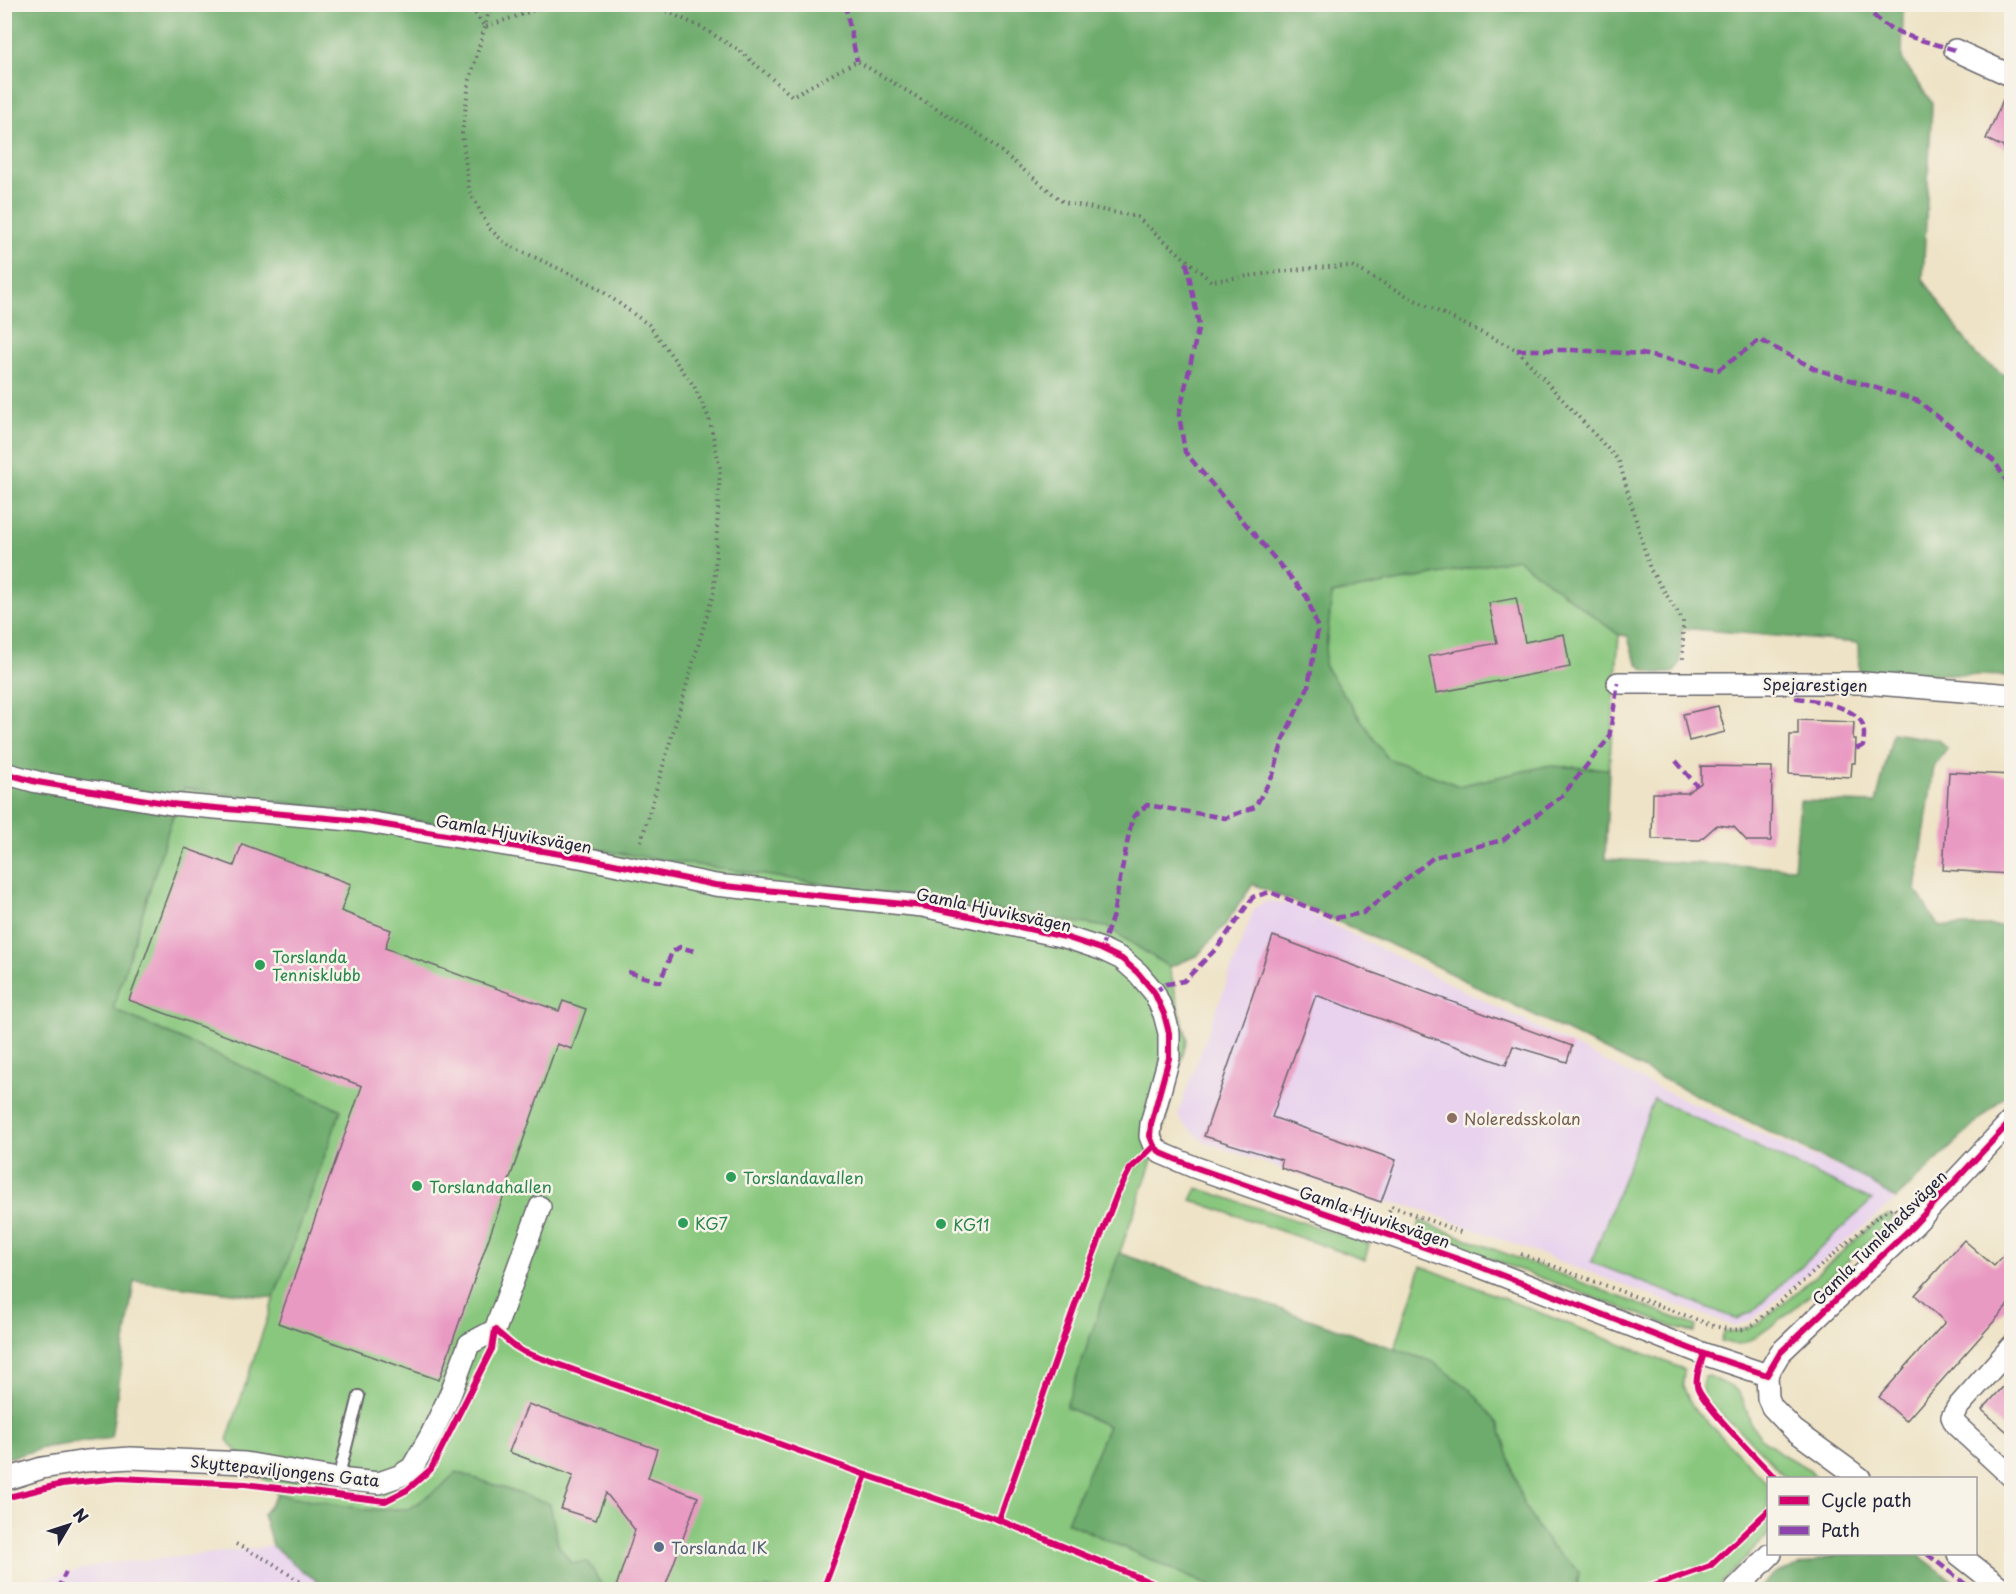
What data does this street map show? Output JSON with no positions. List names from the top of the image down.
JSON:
{
  "streets": {
    "street": [
      "Spejarestigen",
      "Gamla Hjuviksvägen",
      "Gamla Tumlehedsvägen",
      "Skyttepaviljongens Gata"
    ]
  },
  "crossings": [
    ["Gamla Hjuviksvägen", "Gamla Tumlehedsvägen"]
  ],
  "places": [
    "Torslanda Tennisklubb",
    "Noleredsskolan",
    "Torslandavallen",
    "Torslandahallen",
    "KG7",
    "KG11",
    "Torslanda IK"
  ],
  "legend": ["Cycle path", "Path"],
  "north": "top right"
}
